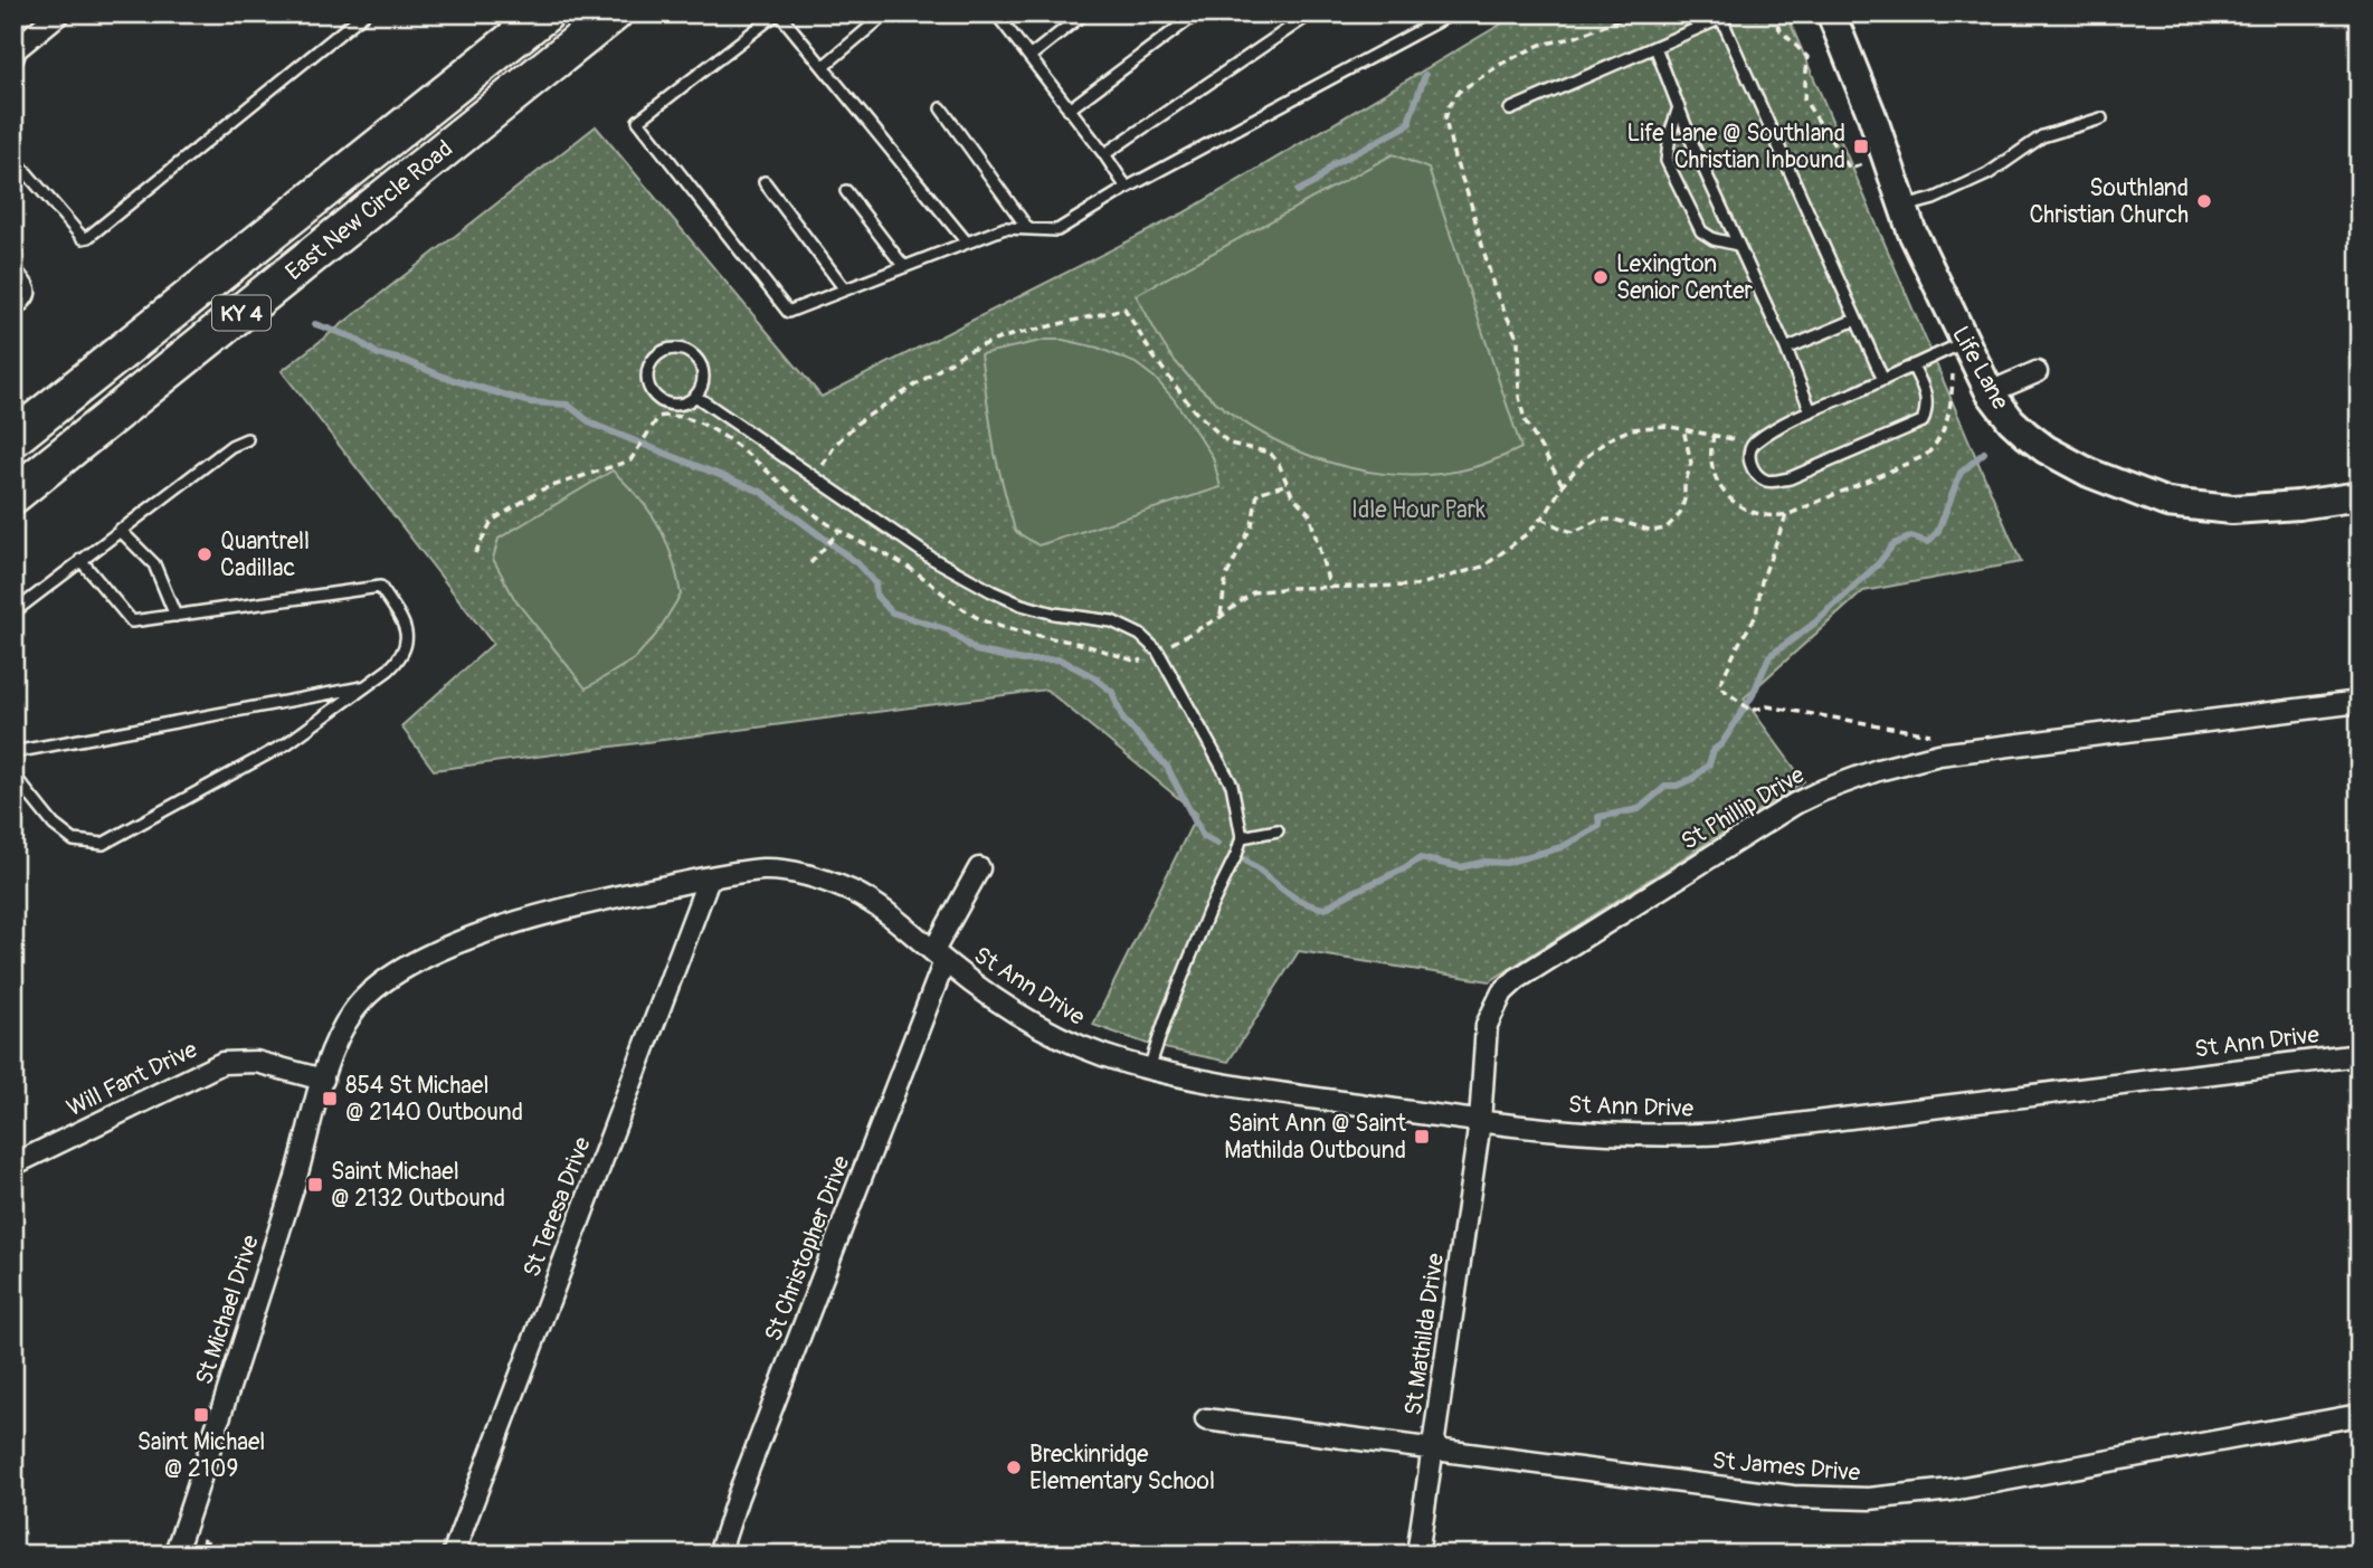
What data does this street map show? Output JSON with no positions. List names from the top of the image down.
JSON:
{
  "streets": {
    "highway": ["East New Circle Road", "KY 4"],
    "street": [
      "Life Lane",
      "St Phillip Drive",
      "St Ann Drive",
      "Will Fant Drive",
      "St Teresa Drive",
      "St Christopher Drive",
      "St Michael Drive",
      "St Mathilda Drive",
      "St James Drive"
    ]
  },
  "crossings": [
    ["St Phillip Drive", "St Ann Drive"],
    ["St Phillip Drive", "St Mathilda Drive"],
    ["St Ann Drive", "Will Fant Drive"],
    ["St Ann Drive", "St Teresa Drive"],
    ["St Ann Drive", "St Christopher Drive"],
    ["St Ann Drive", "St Michael Drive"],
    ["St Ann Drive", "St Mathilda Drive"],
    ["Will Fant Drive", "St Michael Drive"],
    ["St Mathilda Drive", "St James Drive"]
  ],
  "parks": ["Idle Hour Park"],
  "places": {
    "transit": [
      "Life Lane @ Southland Christian Inbound",
      "854 St Michael @ 2140 Outbound",
      "Saint Ann @ Saint Mathilda Outbound",
      "Saint Michael @ 2132 Outbound",
      "Saint Michael @ 2109"
    ],
    "other": [
      "Southland Christian Church",
      "Lexington Senior Center",
      "Quantrell Cadillac",
      "Breckinridge Elementary School"
    ]
  }
}
